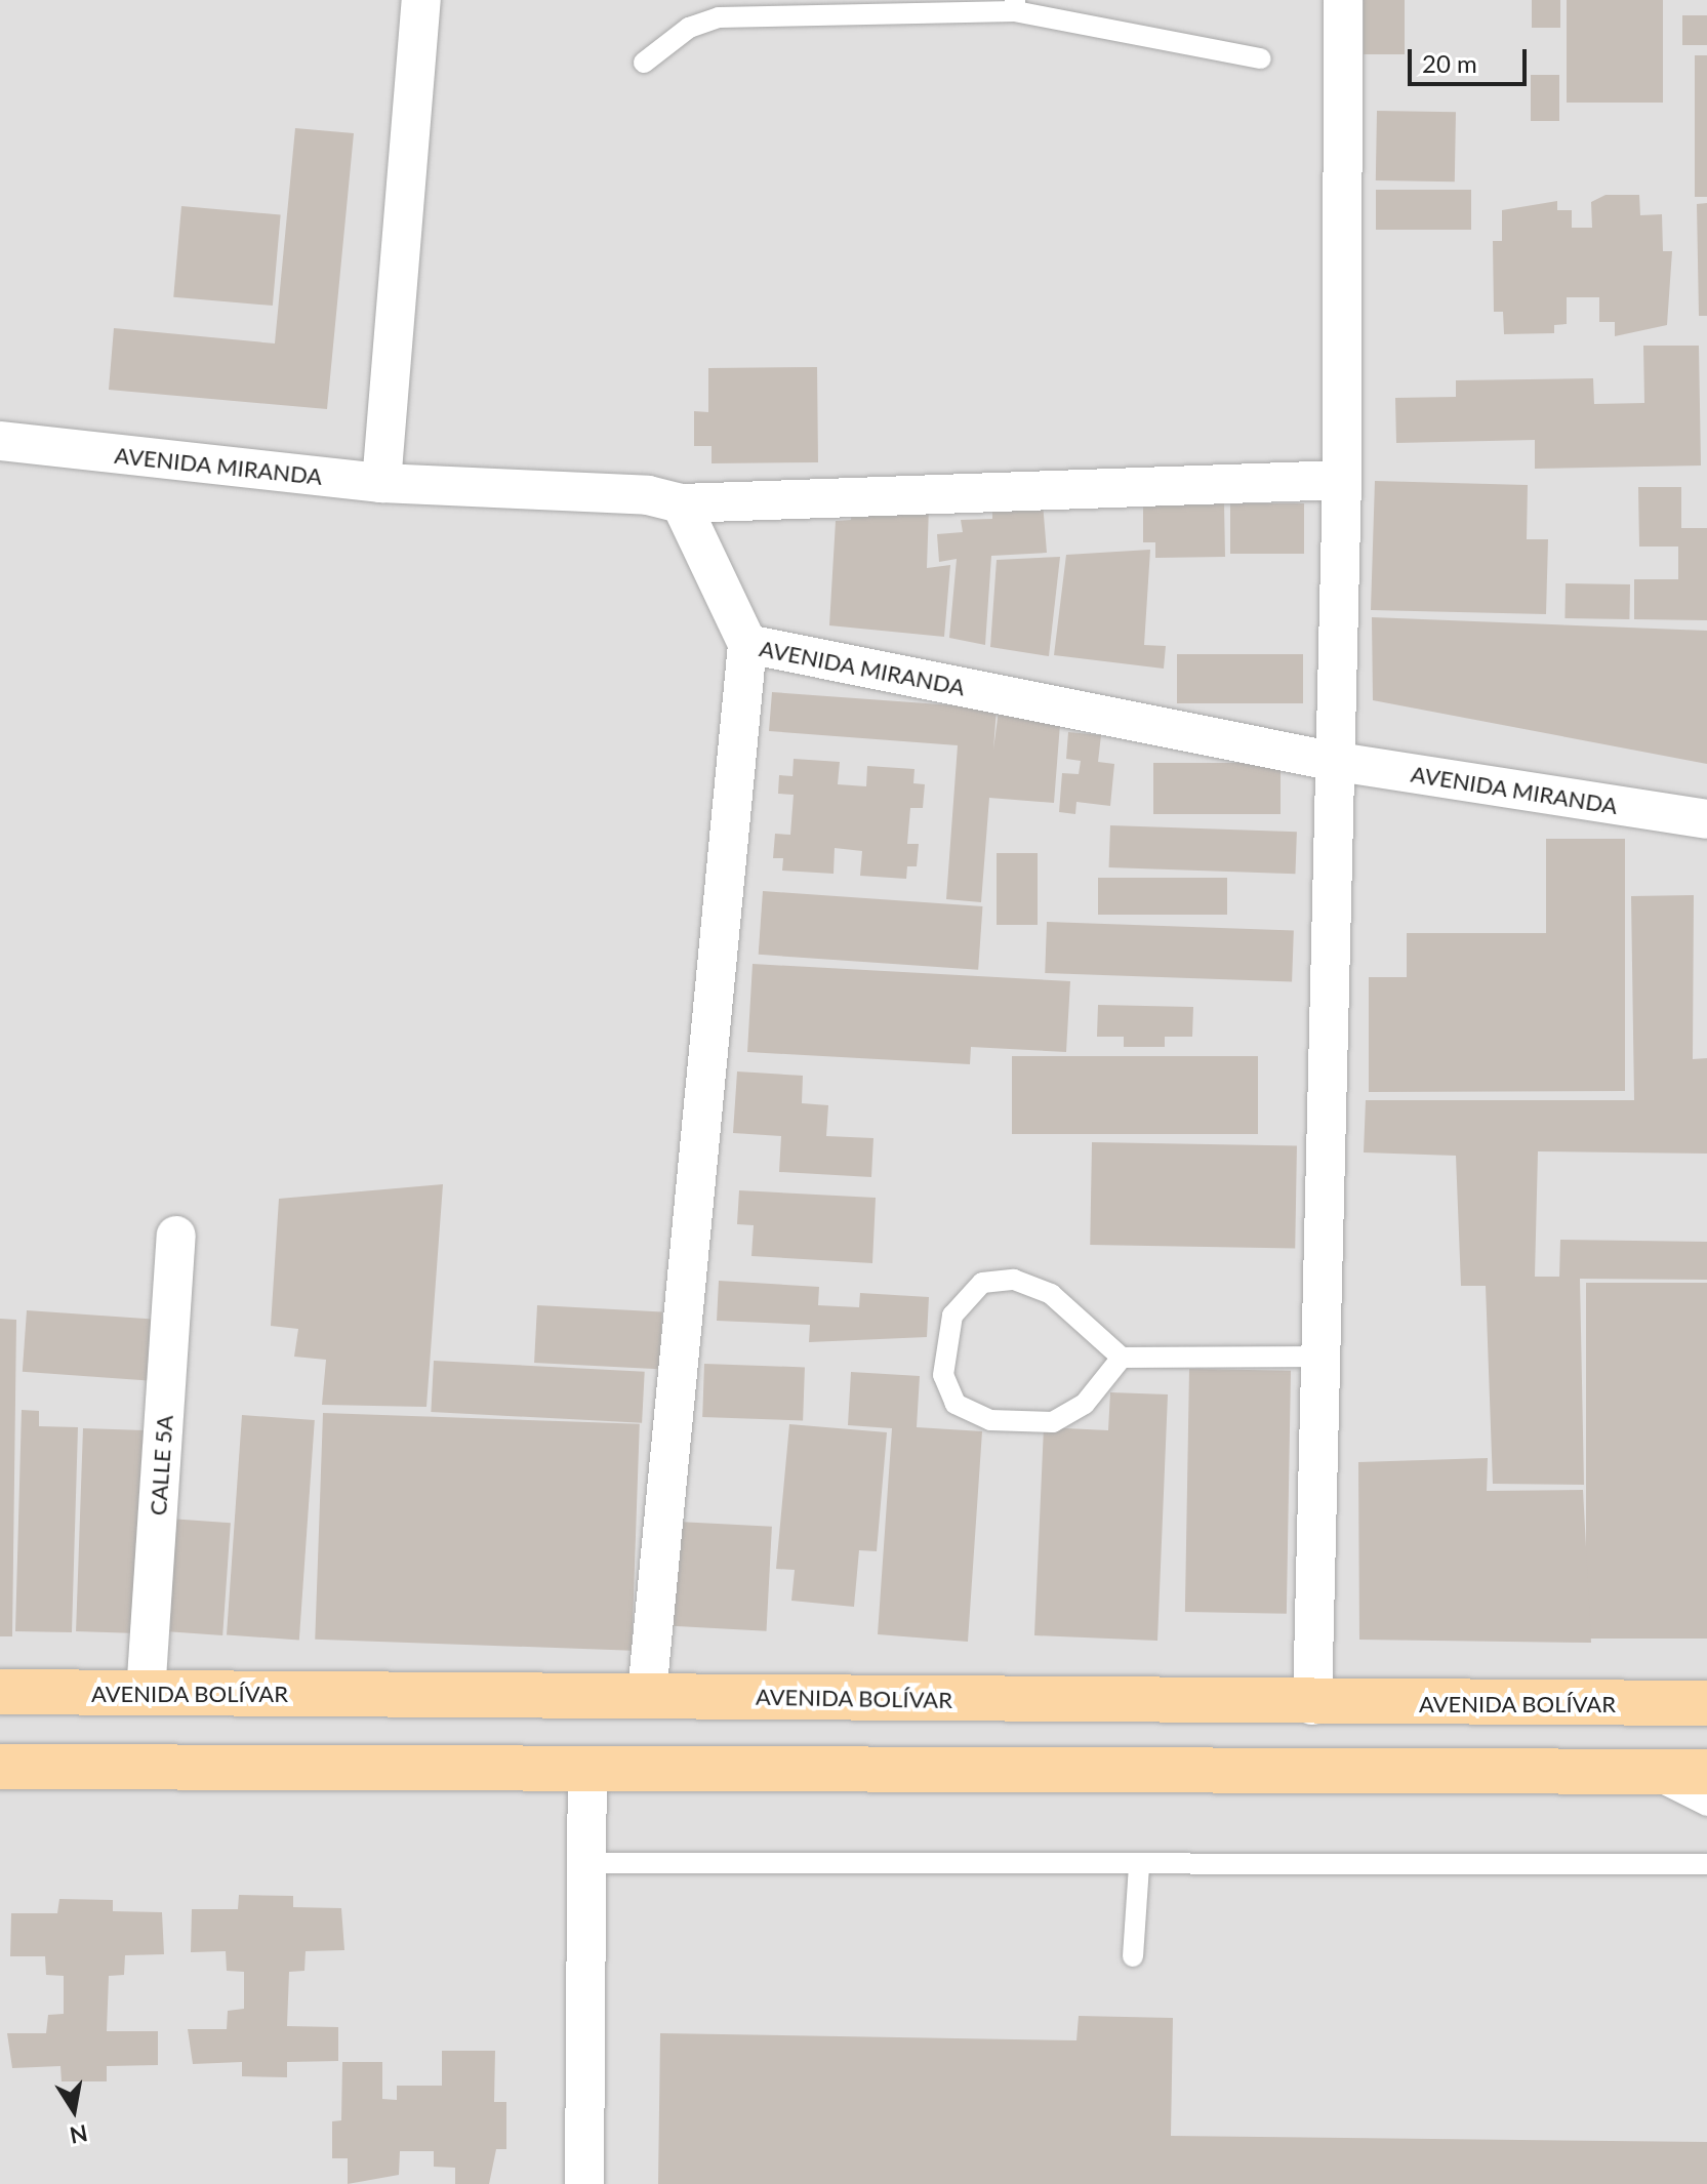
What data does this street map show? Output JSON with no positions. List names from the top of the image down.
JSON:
{
  "streets": {
    "main road": ["AVENIDA BOLÍVAR"],
    "street": ["AVENIDA MIRANDA", "CALLE 5A"]
  },
  "crossings": [
    ["CALLE 5A", "AVENIDA BOLÍVAR"]
  ],
  "scale_bar": "20 m",
  "north": "bottom"
}
